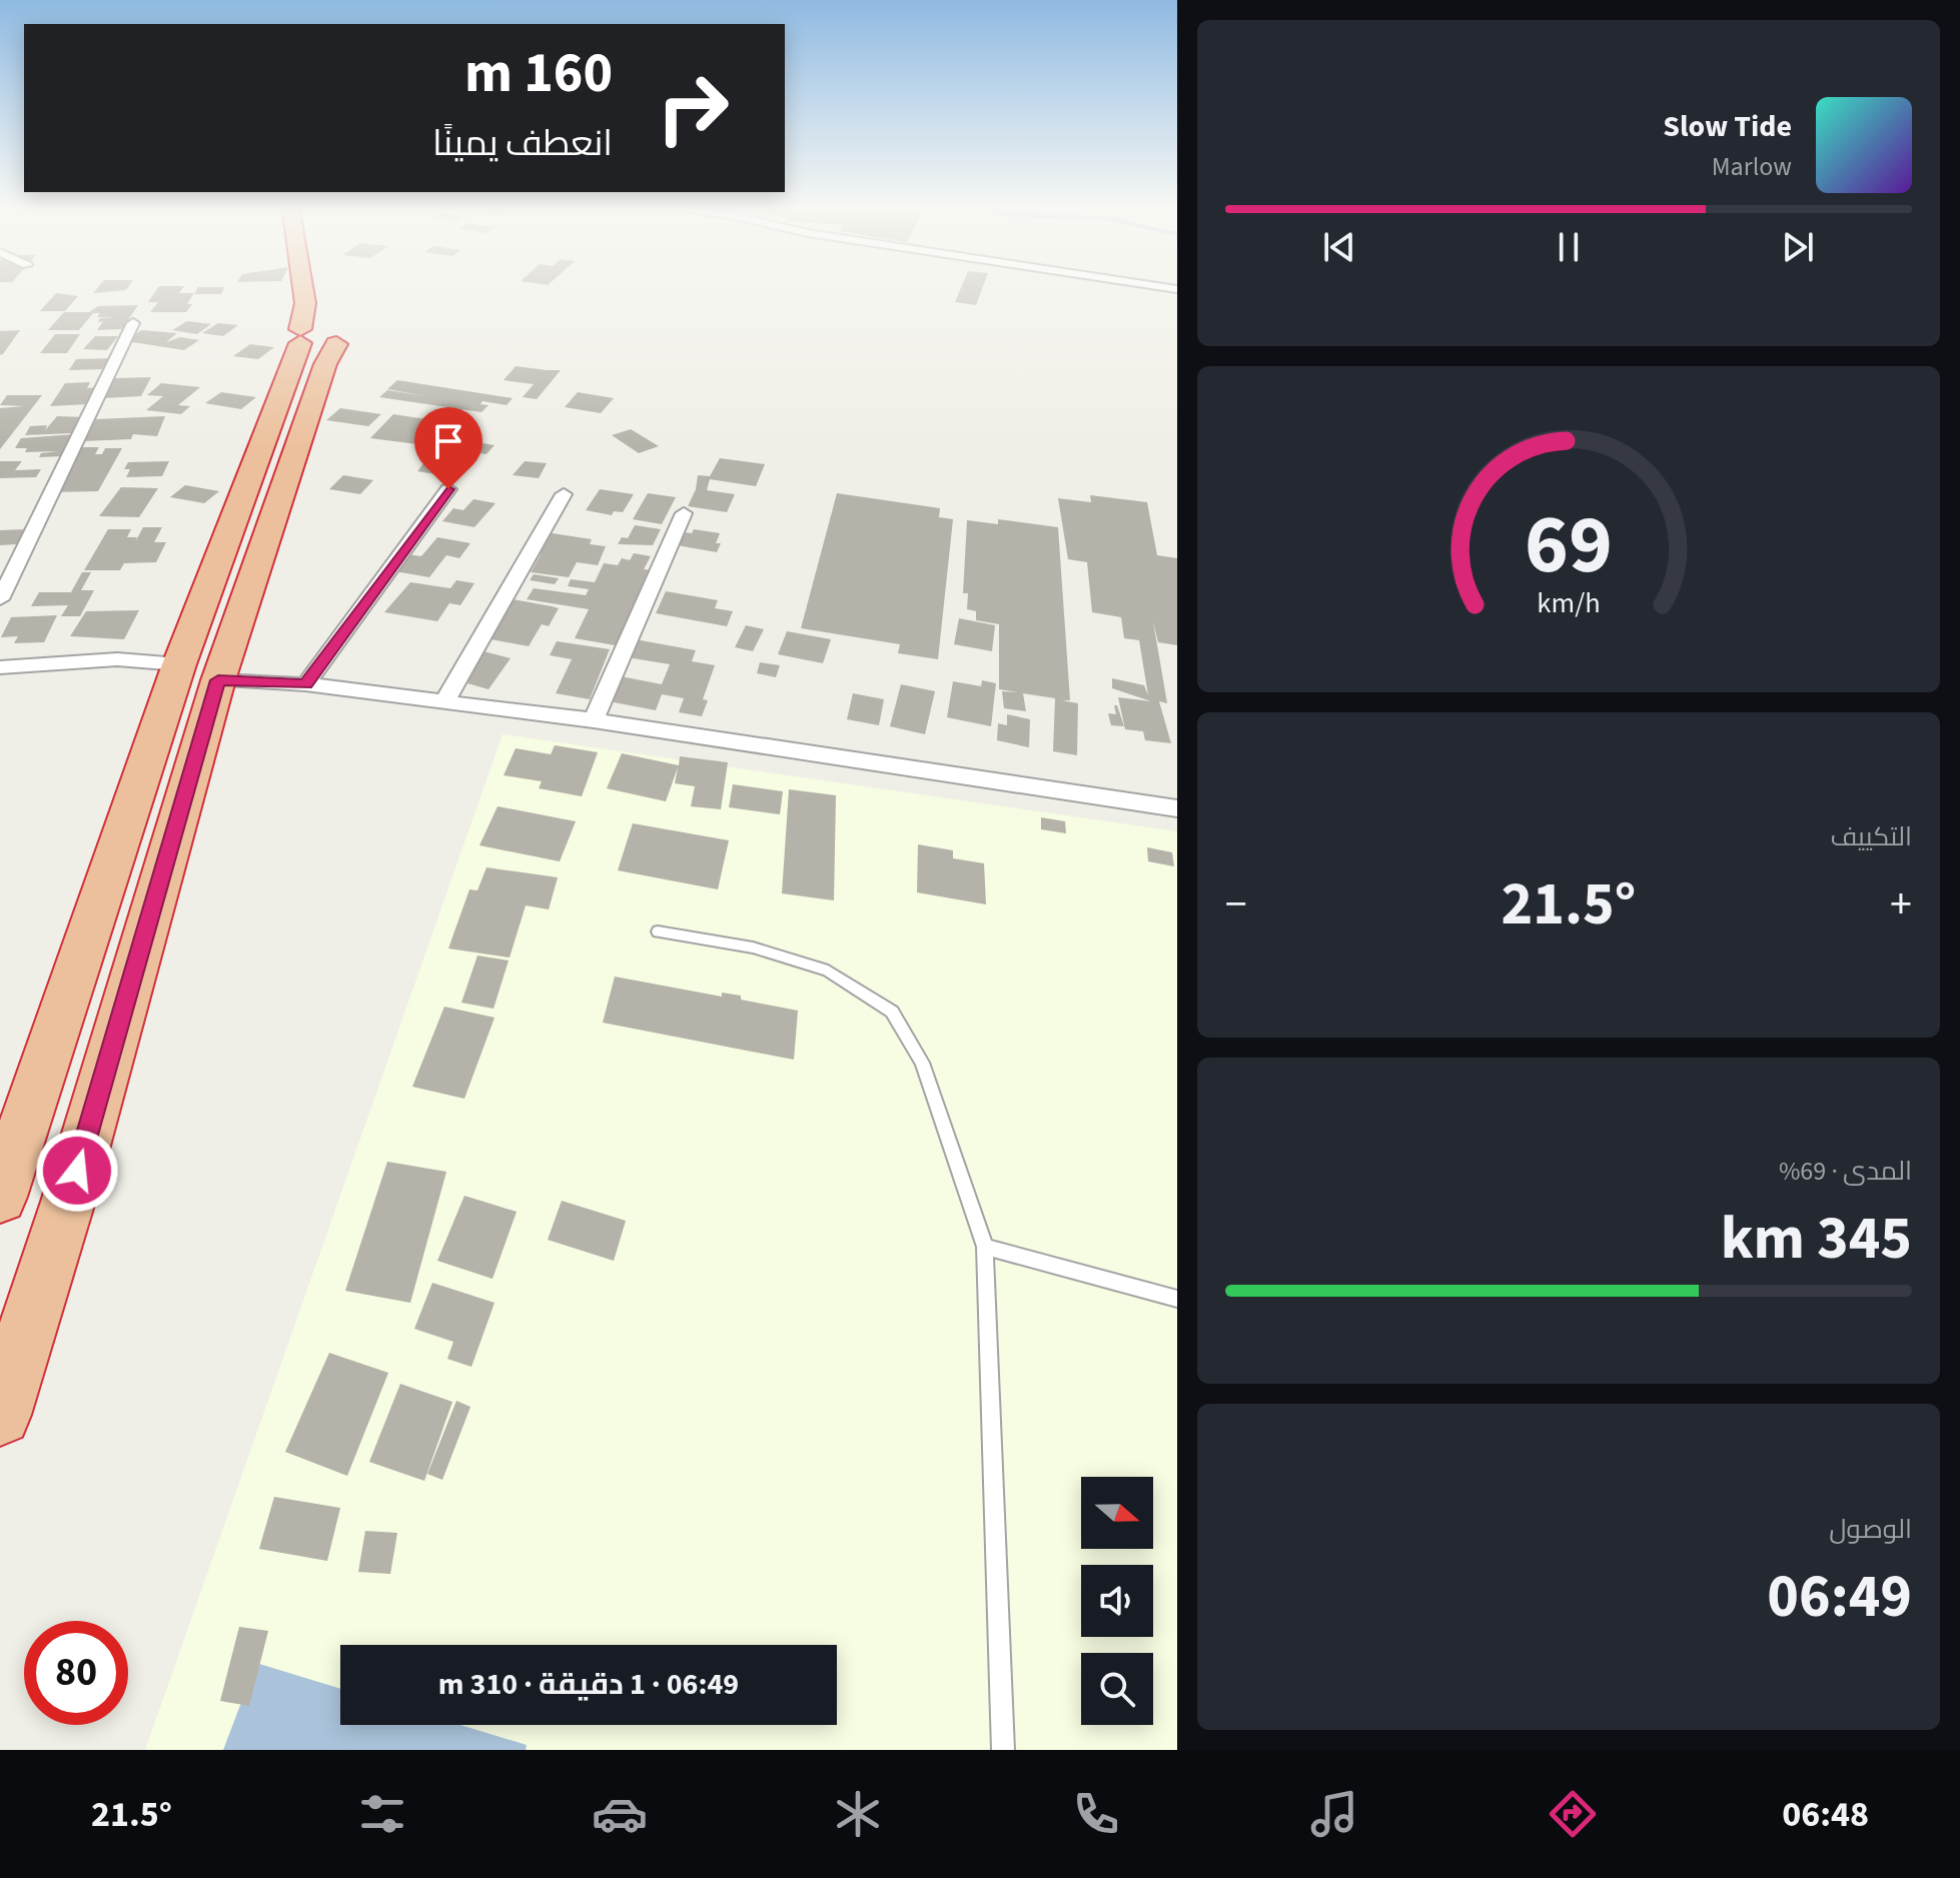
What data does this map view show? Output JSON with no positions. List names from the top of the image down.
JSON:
{
  "north": "right",
  "page": {
    "turn": ["160 m", "انعطف يمينًا"],
    "song": ["Slow Tide", "Marlow"],
    "tile": [
      "التكييف",
      ["المدى · 69%", "345 km"],
      ["الوصول", "06:49"]
    ],
    "heat": ["−", "21.5°", "+"],
    "limit": "80",
    "trip": "06:49 · 1 دقيقة · 310 m",
    "tabs": ["06:48", "21.5°"],
    "gauge": ["69", "km/h"]
  }
}
